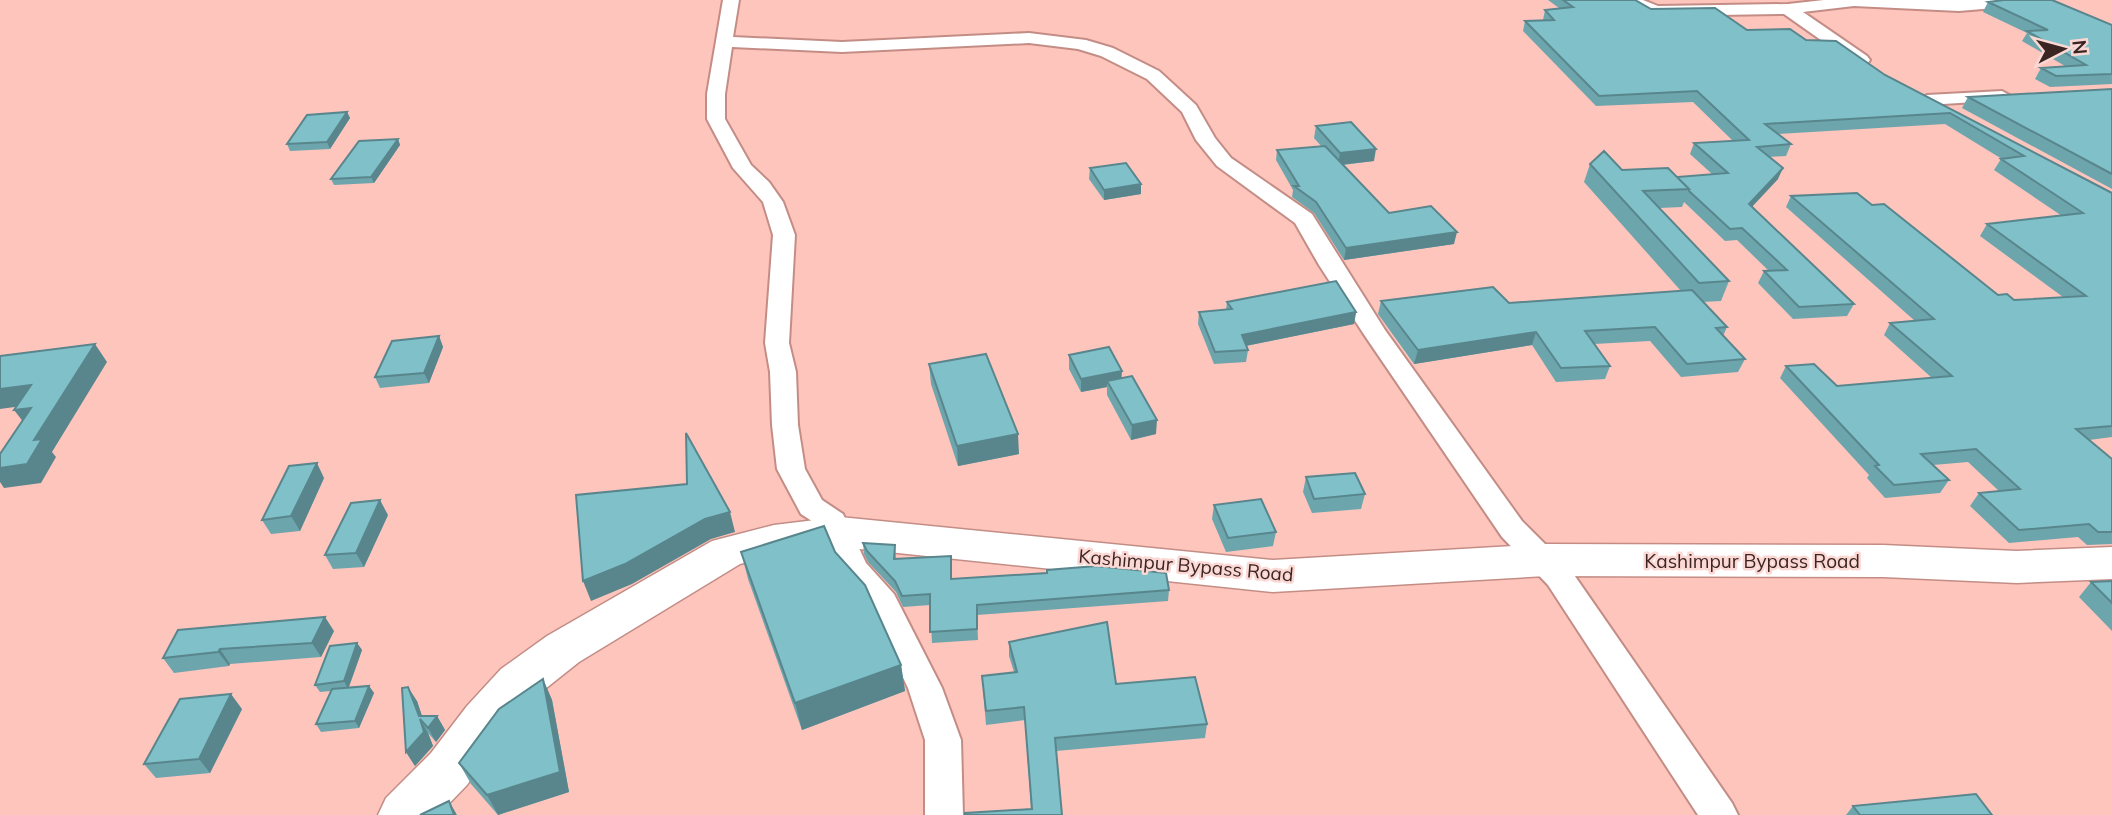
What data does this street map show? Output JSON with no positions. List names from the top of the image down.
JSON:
{
  "streets": {
    "main road": ["Kashimpur Bypass Road"]
  },
  "north": "right"
}
